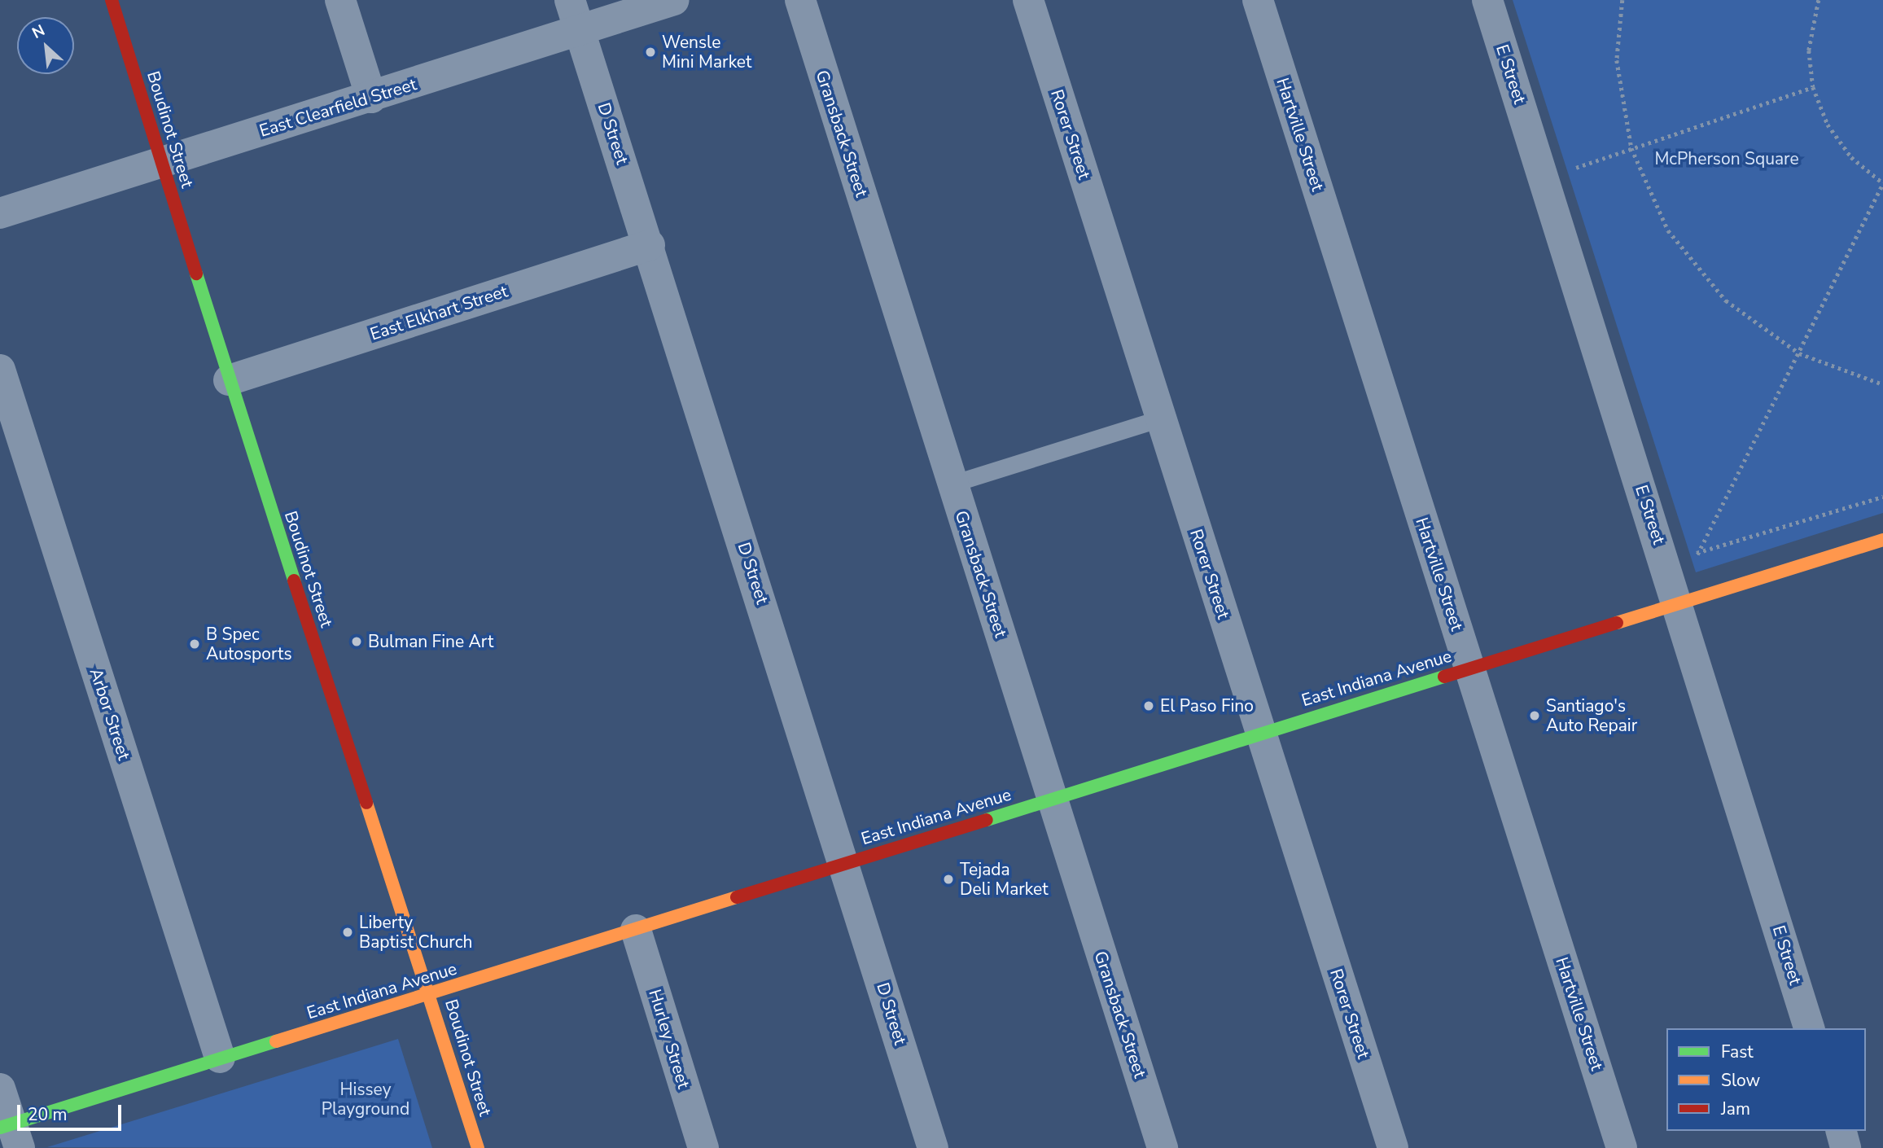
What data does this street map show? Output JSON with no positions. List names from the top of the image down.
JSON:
{
  "streets": {
    "street": [
      "E Street",
      "East Clearfield Street",
      "Boudinot Street",
      "D Street",
      "Gransback Street",
      "Rorer Street",
      "Hartville Street",
      "East Elkhart Street",
      "East Indiana Avenue",
      "Arbor Street",
      "Hurley Street"
    ]
  },
  "crossings": [
    ["E Street", "East Indiana Avenue"],
    ["East Clearfield Street", "Boudinot Street"],
    ["East Clearfield Street", "D Street"],
    ["Boudinot Street", "East Elkhart Street"],
    ["Boudinot Street", "East Indiana Avenue"],
    ["D Street", "East Elkhart Street"],
    ["D Street", "East Indiana Avenue"],
    ["Gransback Street", "East Indiana Avenue"],
    ["Rorer Street", "East Indiana Avenue"],
    ["Hartville Street", "East Indiana Avenue"],
    ["East Indiana Avenue", "Arbor Street"],
    ["East Indiana Avenue", "Hurley Street"]
  ],
  "parks": ["McPherson Square", "Hissey Playground"],
  "places": [
    "Wensle Mini Market",
    "Bulman Fine Art",
    "B Spec Autosports",
    "El Paso Fino",
    "Santiago's Auto Repair",
    "Tejada Deli Market",
    "Liberty Baptist Church"
  ],
  "legend": ["Fast", "Slow", "Jam"],
  "scale_bar": "20 m",
  "north": "top left"
}
